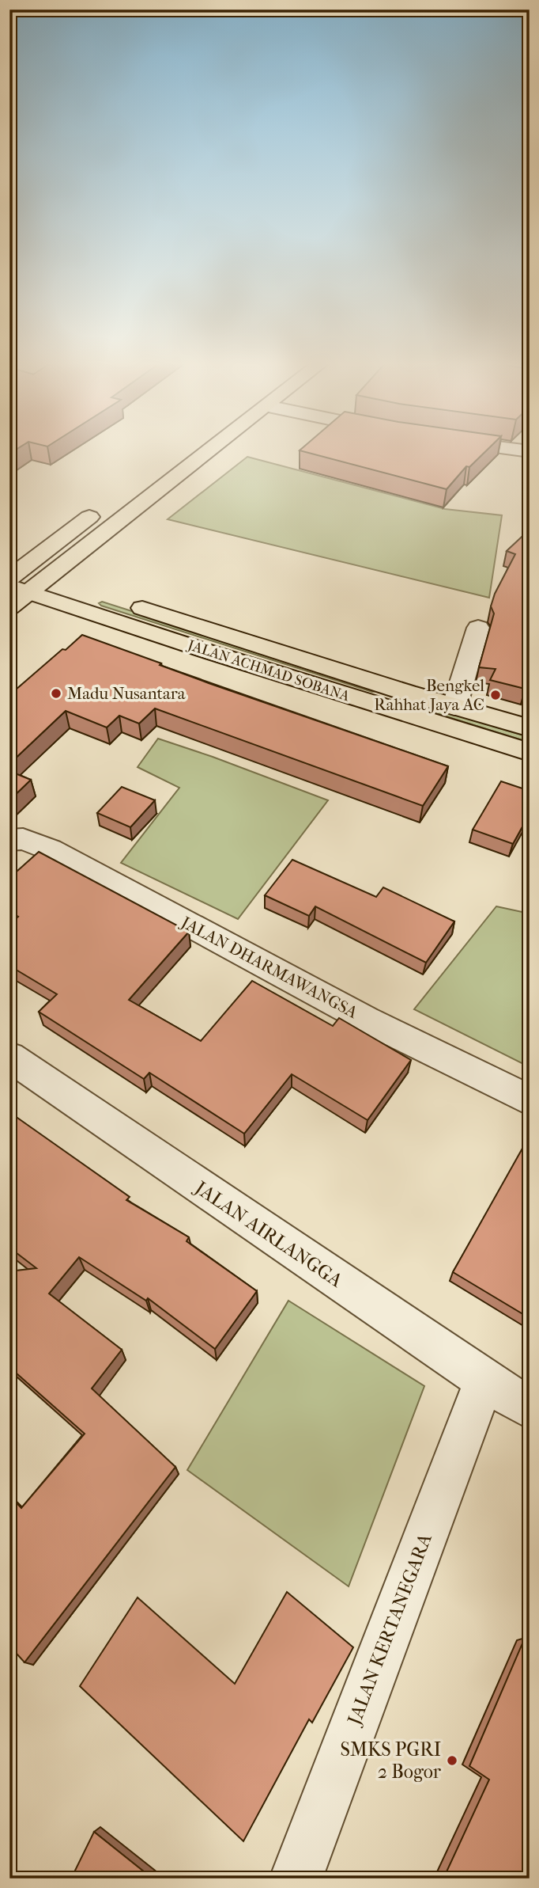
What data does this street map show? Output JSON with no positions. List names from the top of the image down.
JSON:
{
  "streets": {
    "main road": ["JALAN ACHMAD SOBANA"],
    "street": ["JALAN DHARMAWANGSA", "JALAN AIRLANGGA", "JALAN KERTANEGARA"]
  },
  "crossings": [
    ["JALAN AIRLANGGA", "JALAN KERTANEGARA"]
  ],
  "places": ["Madu Nusantara", "Bengkel Rahhat Jaya AC", "SMKS PGRI 2 Bogor"]
}
